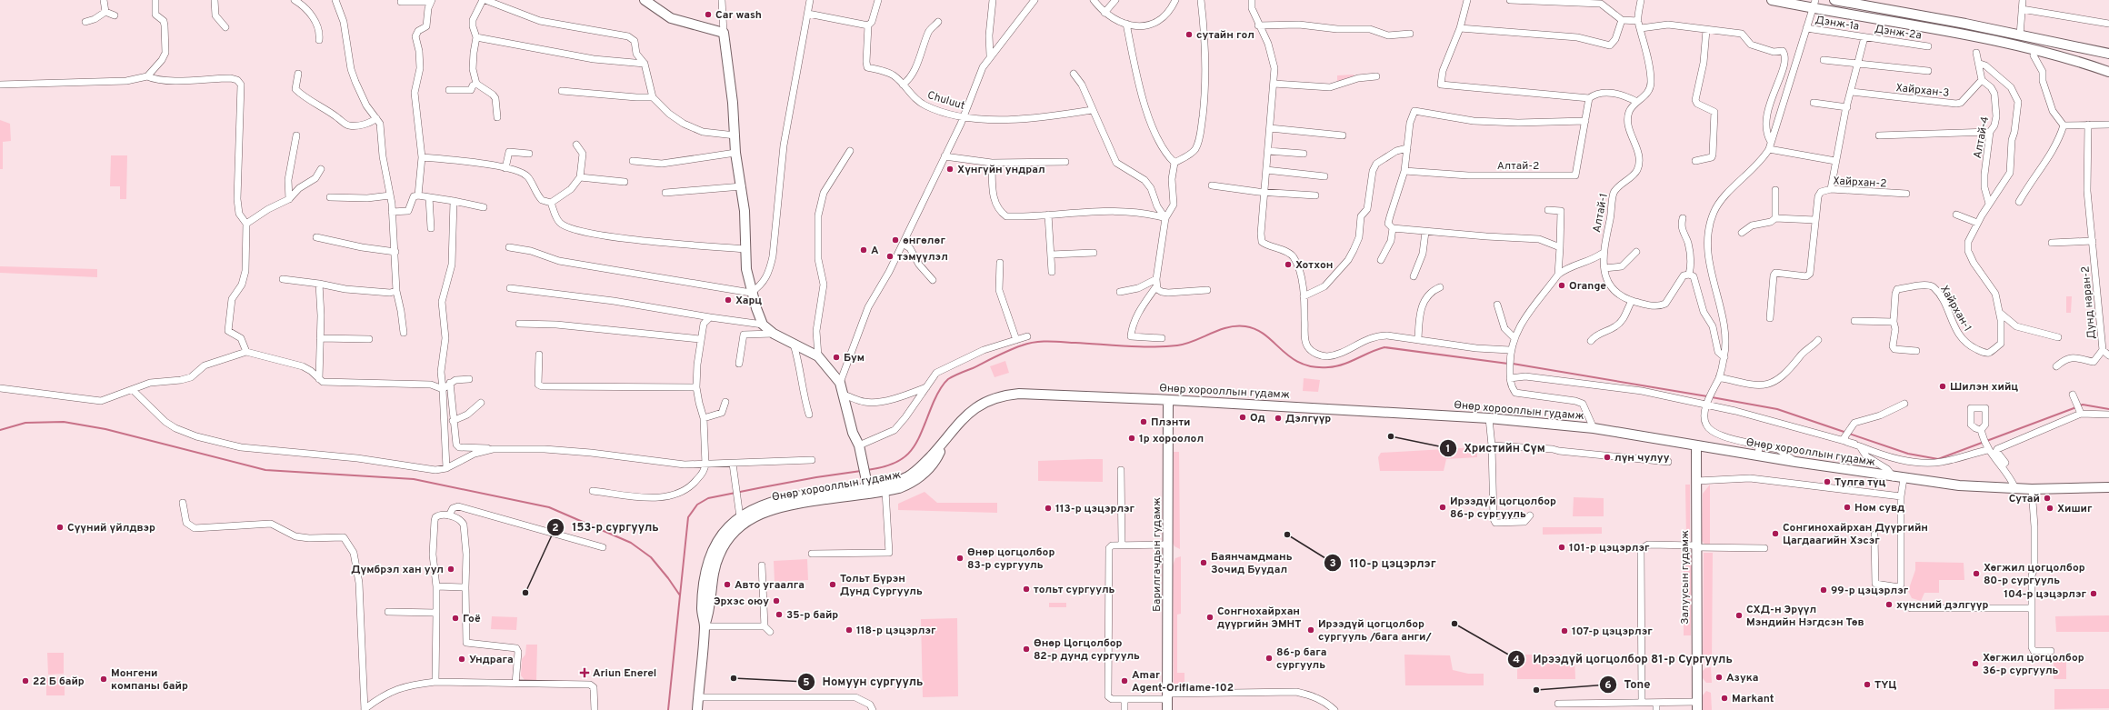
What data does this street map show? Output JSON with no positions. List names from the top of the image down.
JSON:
{
  "streets": {
    "main road": ["Өнөр хорооллын гудамж", "Барилгачдын гудамж", "Залуусын гудамж"],
    "street": [
      "Дэнж-1а",
      "Дэнж-2а",
      "Хайрхан-3",
      "Chuluut",
      "Алтай-4",
      "Алтай-2",
      "Хайрхан-2",
      "Алтай-1",
      "Дунд наран-2",
      "Хайрхан-1"
    ]
  },
  "crossings": [
    ["Дэнж-1а", "Дэнж-2а"],
    ["Хайрхан-3", "Алтай-4"],
    ["Алтай-4", "Хайрхан-1"],
    ["Өнөр хорооллын гудамж", "Барилгачдын гудамж"],
    ["Өнөр хорооллын гудамж", "Залуусын гудамж"]
  ],
  "places": {
    "other": [
      "Car wash",
      "сутайн гол",
      "Хүнгүйн ундрал",
      "өнгөлөг",
      "A",
      "тэмүүлэл",
      "Хотхон",
      "Orange",
      "Харц",
      "Бум",
      "Шилэн хийц",
      "Од",
      "Дэлгүүр",
      "Плэнти",
      "Христийн Сүм",
      "1р хороолол",
      "лүн чулуу",
      "Тулга түц",
      "Сутай",
      "Ирээдүй цогцолбор 86-р сургууль",
      "Ном сувд",
      "113-р цэцэрлэг",
      "Хишиг",
      "Сүүний үйлдвэр",
      "Сонгинохайрхан Дүүргийн Цагдаагийн Хэсэг",
      "110-р цэцэрлэг",
      "101-р цэцэрлэг",
      "Өнөр цогцолбор 83-р сургууль",
      "Баянчамдмань Зочид Буудал",
      "Дүмбрэл хан уул",
      "Хөгжил цогцолбор 80-р сургууль",
      "Авто угаалга",
      "Тольт Бүрэн Дунд Сургууль",
      "тольт сургууль",
      "99-р цэцэрлэг",
      "153-р сургууль",
      "104-р цэцэрлэг",
      "Эрхэс оюу",
      "хүнсний дэлгүүр",
      "35-р байр",
      "СХД-н Эрүүл Мэндийн Нэгдсэн Төв",
      "Сонгнохайрхан дүүргийн ЭМНТ",
      "Гоё",
      "Ирээдүй цогцолбор 81-р Сургууль",
      "118-р цэцэрлэг",
      "Ирээдүй цогцолбор сургууль /бага анги/",
      "107-р цэцэрлэг",
      "Өнөр Цогцолбор 82-р дунд сургууль",
      "86-р бага сургууль",
      "Ундрага",
      "Хөгжил цогцолбор 36-р сургууль",
      "Азука",
      "Номуун сургууль",
      "Монгени компаны байр",
      "22 Б байр",
      "Amar Agent-Oriflame-102",
      "ТҮЦ",
      "Tone",
      "Markant"
    ],
    "health": ["Ariun Enerel"]
  }
}
